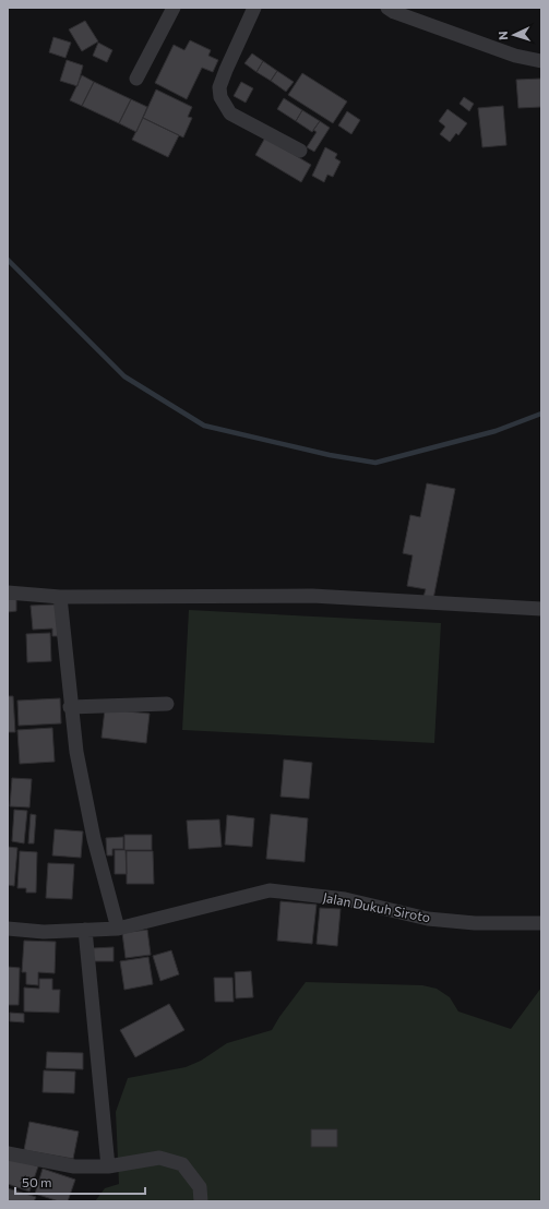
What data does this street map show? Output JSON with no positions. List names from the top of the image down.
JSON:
{
  "streets": {
    "street": ["Jalan Dukuh Siroto"]
  },
  "scale_bar": "50 m",
  "north": "left"
}
